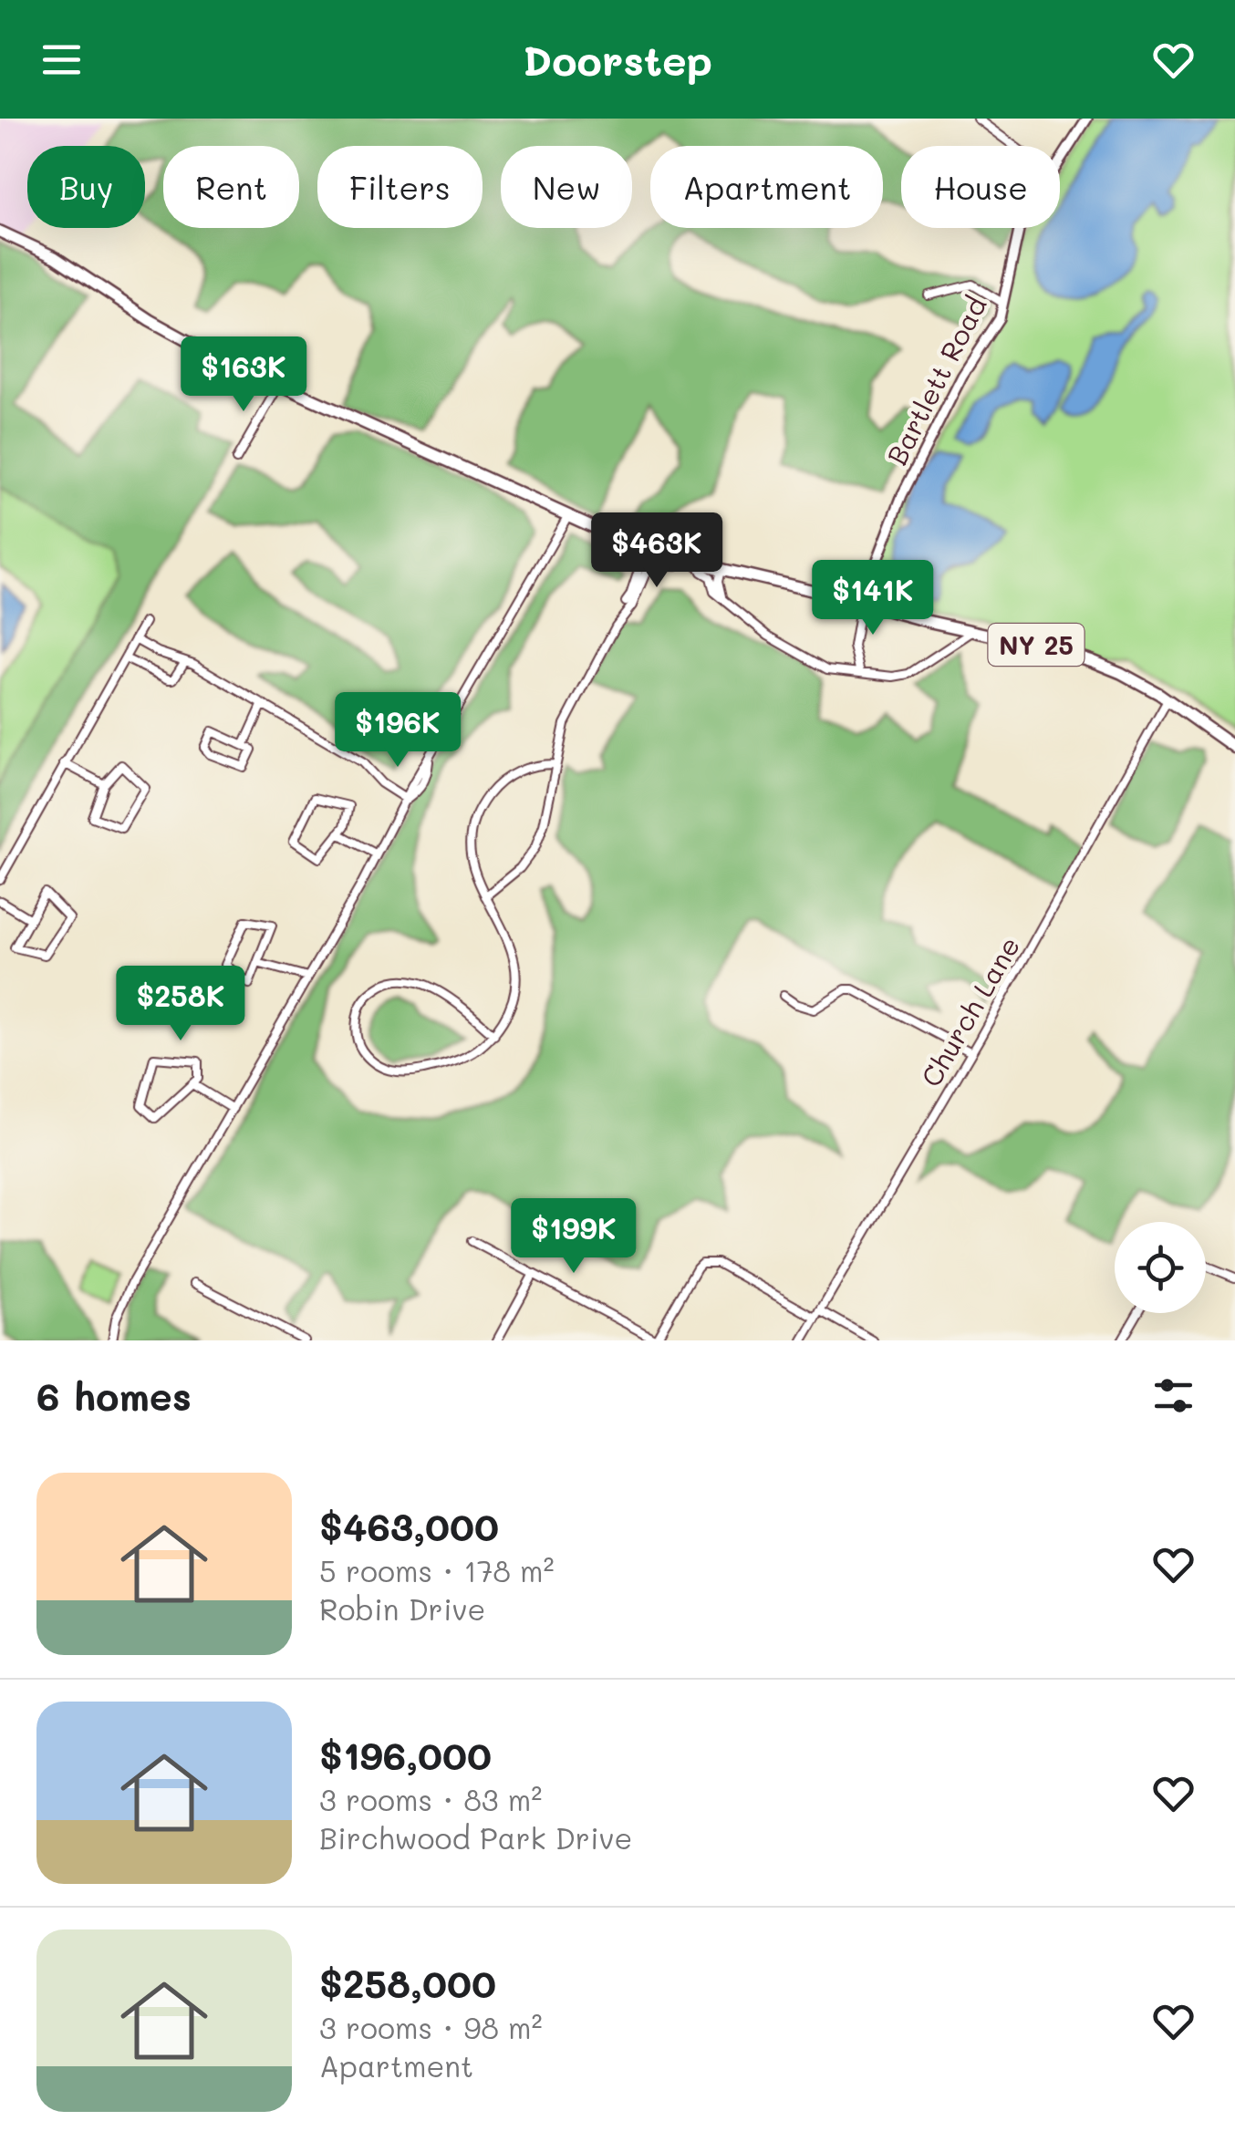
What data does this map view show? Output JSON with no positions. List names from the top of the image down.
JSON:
{
  "streets": {
    "main road": ["NY 25"],
    "street": ["Bartlett Road", "Church Lane"]
  },
  "crossings": [
    ["Bartlett Road", "NY 25"],
    ["NY 25", "Church Lane"]
  ],
  "page": {
    "header": "Doorstep",
    "chip": [
      "Buy",
      "Rent",
      "Filters",
      "New",
      "Apartment",
      "House"
    ],
    "price": [
      "$163K",
      "$463K",
      "$141K",
      "$196K",
      "$258K",
      "$199K"
    ],
    "heading": "6 homes",
    "list": [
      {
        "name": "$463,000",
        "note": "5 rooms · 178 m² · Robin Drive"
      },
      {
        "name": "$196,000",
        "note": "3 rooms · 83 m² · Birchwood Park Drive"
      },
      {
        "name": "$258,000",
        "note": "3 rooms · 98 m² · Apartment"
      }
    ]
  }
}
